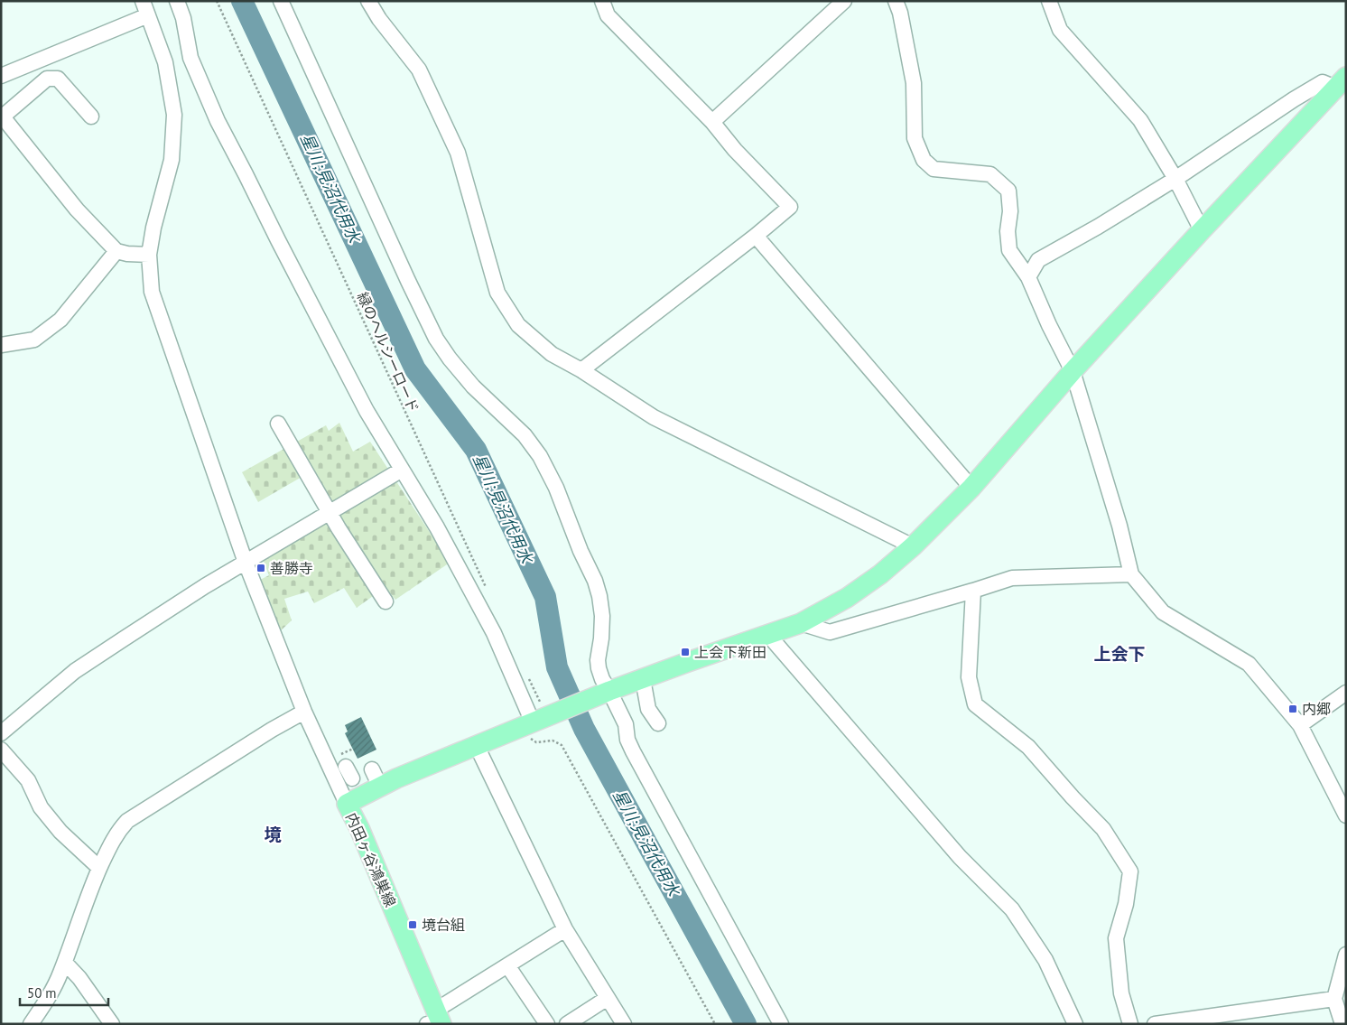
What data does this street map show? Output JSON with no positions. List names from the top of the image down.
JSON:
{
  "streets": {
    "main road": ["内田ヶ谷鴻巣線"],
    "path": ["緑のヘルシーロード"]
  },
  "districts": ["上会下", "境"],
  "water": ["星川;見沼代用水"],
  "places": {
    "transit": [
      "善勝寺",
      "上会下新田",
      "内郷",
      "境台組"
    ]
  },
  "scale_bar": "50 m"
}
